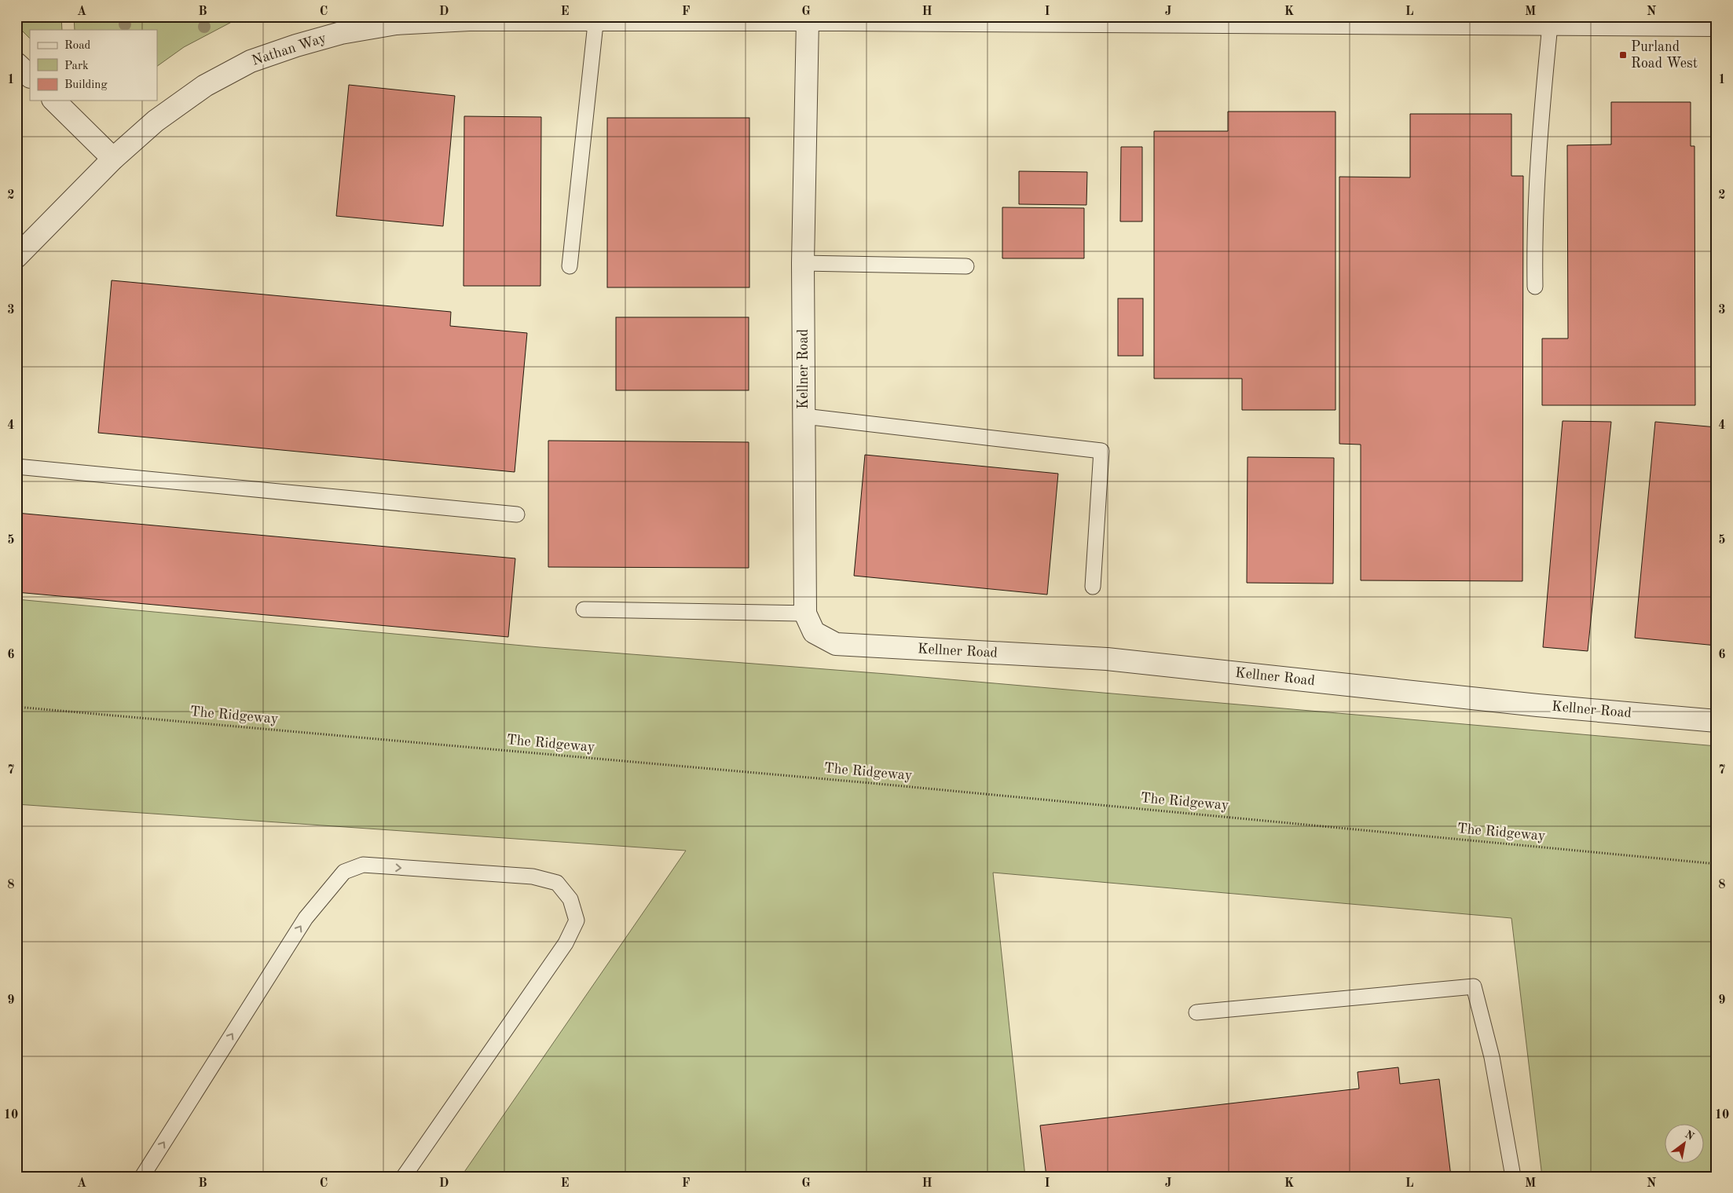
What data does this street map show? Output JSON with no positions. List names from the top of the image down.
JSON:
{
  "streets": {
    "street": ["Nathan Way", "Kellner Road"],
    "path": ["The Ridgeway"]
  },
  "crossings": [
    ["Nathan Way", "Kellner Road"]
  ],
  "places": {
    "transit": ["Purland Road West"]
  },
  "legend": ["Road", "Park", "Building"],
  "north": "top right",
  "grid": {
    "columns": [
      "A",
      "B",
      "C",
      "D",
      "E",
      "F",
      "G",
      "H",
      "I",
      "J",
      "K",
      "L",
      "M",
      "N"
    ],
    "rows": [
      "1",
      "2",
      "3",
      "4",
      "5",
      "6",
      "7",
      "8",
      "9",
      "10"
    ]
  }
}
